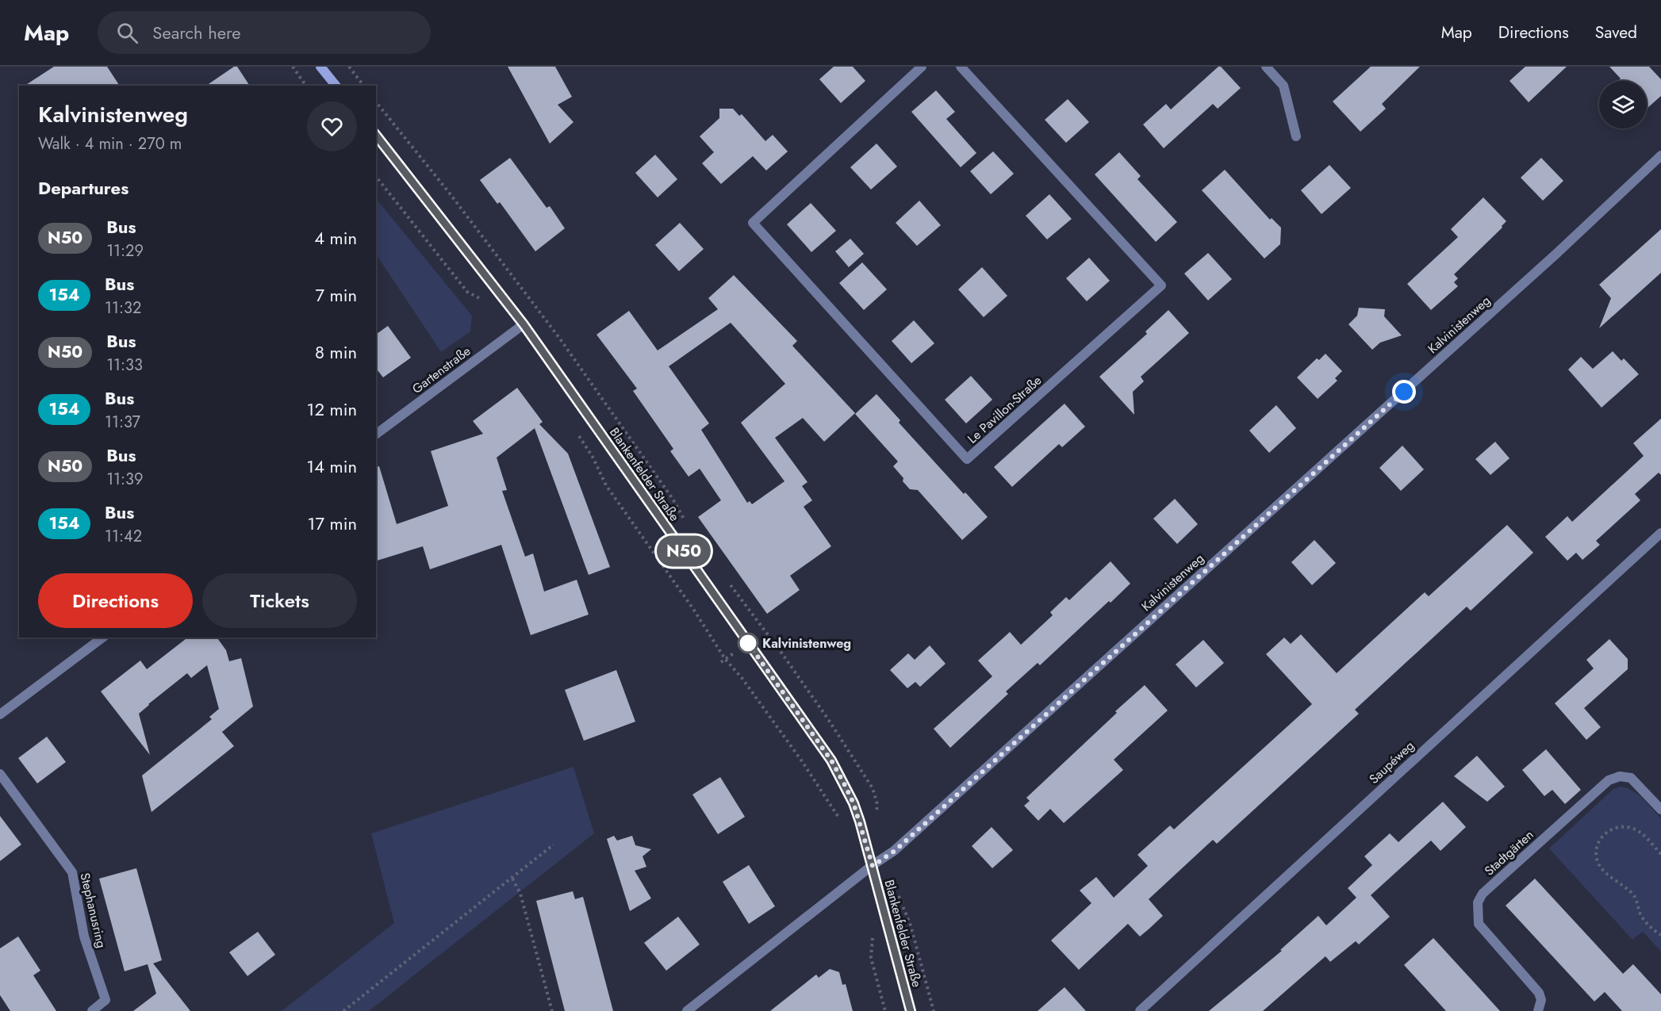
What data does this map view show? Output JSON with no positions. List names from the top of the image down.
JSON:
{
  "streets": {
    "street": [
      "Kalvinistenweg",
      "Gartenstraße",
      "Le Pavillon-Straße",
      "Blankenfelder Straße",
      "Saupéweg",
      "Stadtgärten",
      "Stephanusring"
    ]
  },
  "crossings": [
    ["Kalvinistenweg", "Blankenfelder Straße"],
    ["Gartenstraße", "Blankenfelder Straße"]
  ],
  "places": ["Kalvinistenweg"],
  "lines": ["bus line N50"],
  "page": {
    "header": "Map",
    "search": "Search here",
    "nav": ["Map", "Directions", "Saved"],
    "on_map": "N50",
    "heading": [
      ["Kalvinistenweg", "Walk · 4 min · 270 m"],
      "Departures"
    ],
    "list": [
      {
        "mark": "N50",
        "name": "Bus",
        "note": "11:29",
        "value": "4 min"
      },
      {
        "mark": "154",
        "name": "Bus",
        "note": "11:32",
        "value": "7 min"
      },
      {
        "mark": "N50",
        "name": "Bus",
        "note": "11:33",
        "value": "8 min"
      },
      {
        "mark": "154",
        "name": "Bus",
        "note": "11:37",
        "value": "12 min"
      },
      {
        "mark": "N50",
        "name": "Bus",
        "note": "11:39",
        "value": "14 min"
      },
      {
        "mark": "154",
        "name": "Bus",
        "note": "11:42",
        "value": "17 min"
      }
    ],
    "buttons": ["Directions", "Tickets"]
  }
}
